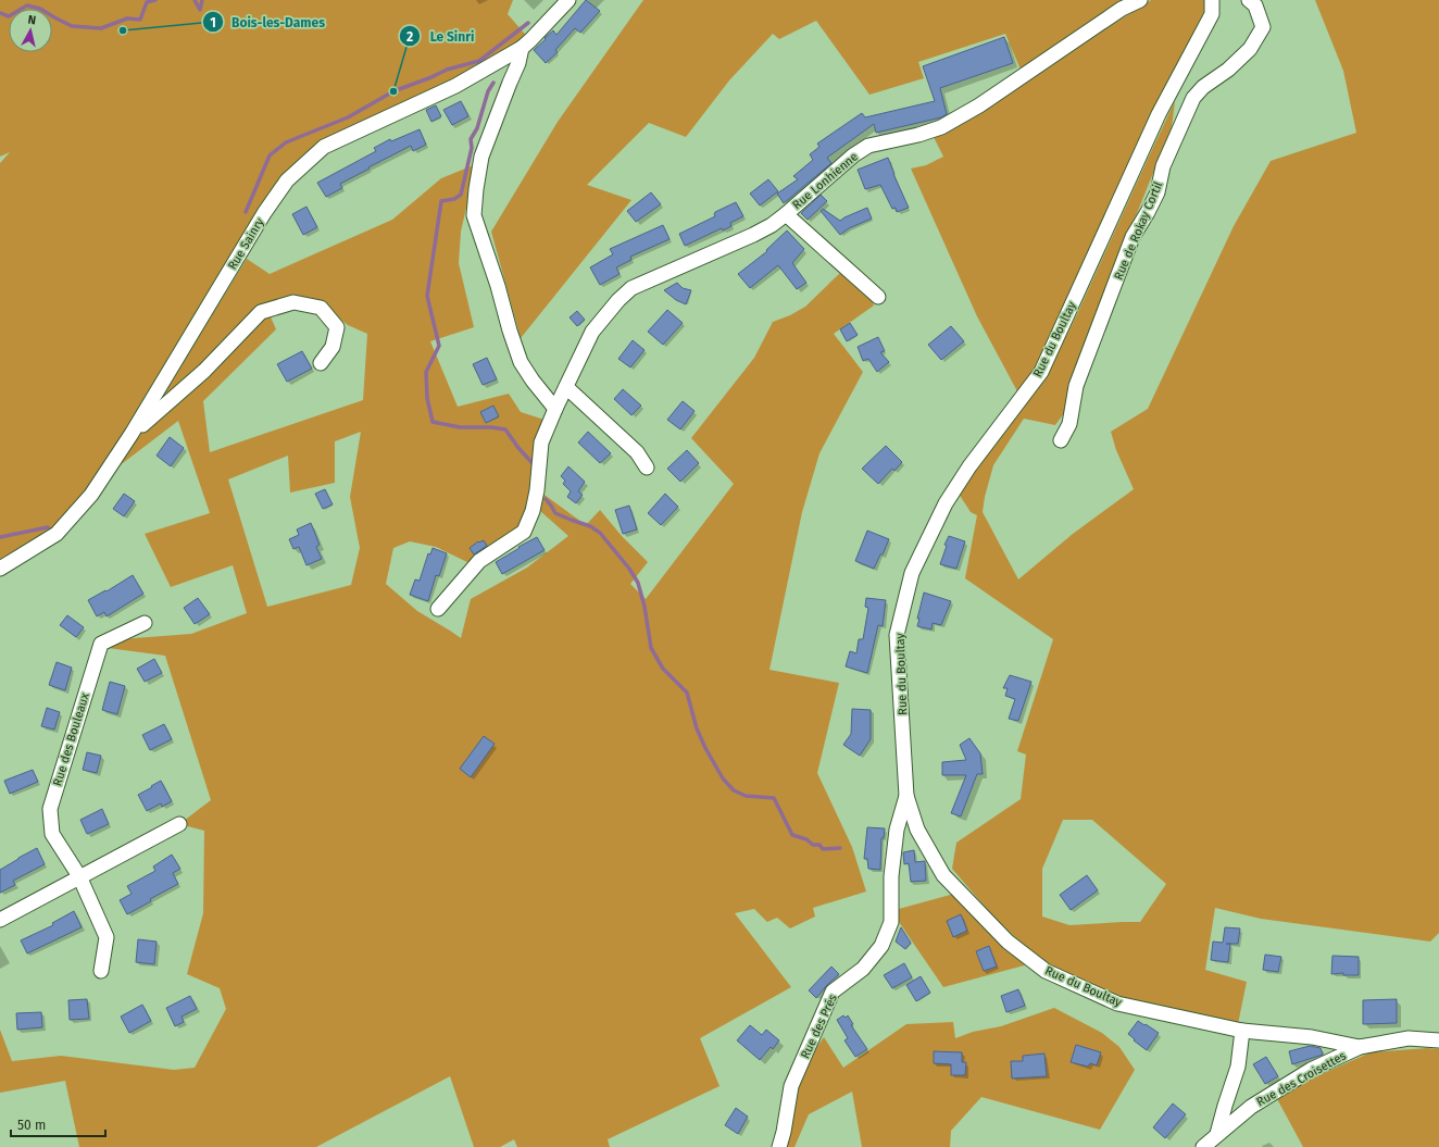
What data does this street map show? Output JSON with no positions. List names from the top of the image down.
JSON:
{
  "streets": {
    "street": [
      "Rue Lonhienne",
      "Rue de Rokay Cortil",
      "Rue Sainry",
      "Rue du Boultay",
      "Rue des Bouleaux",
      "Rue des Prés",
      "Rue des Croisettes"
    ]
  },
  "crossings": [
    ["Rue du Boultay", "Rue des Prés"],
    ["Rue du Boultay", "Rue des Croisettes"]
  ],
  "places": ["Bois-les-Dames", "Le Sinri"],
  "scale_bar": "50 m",
  "north": "top"
}
